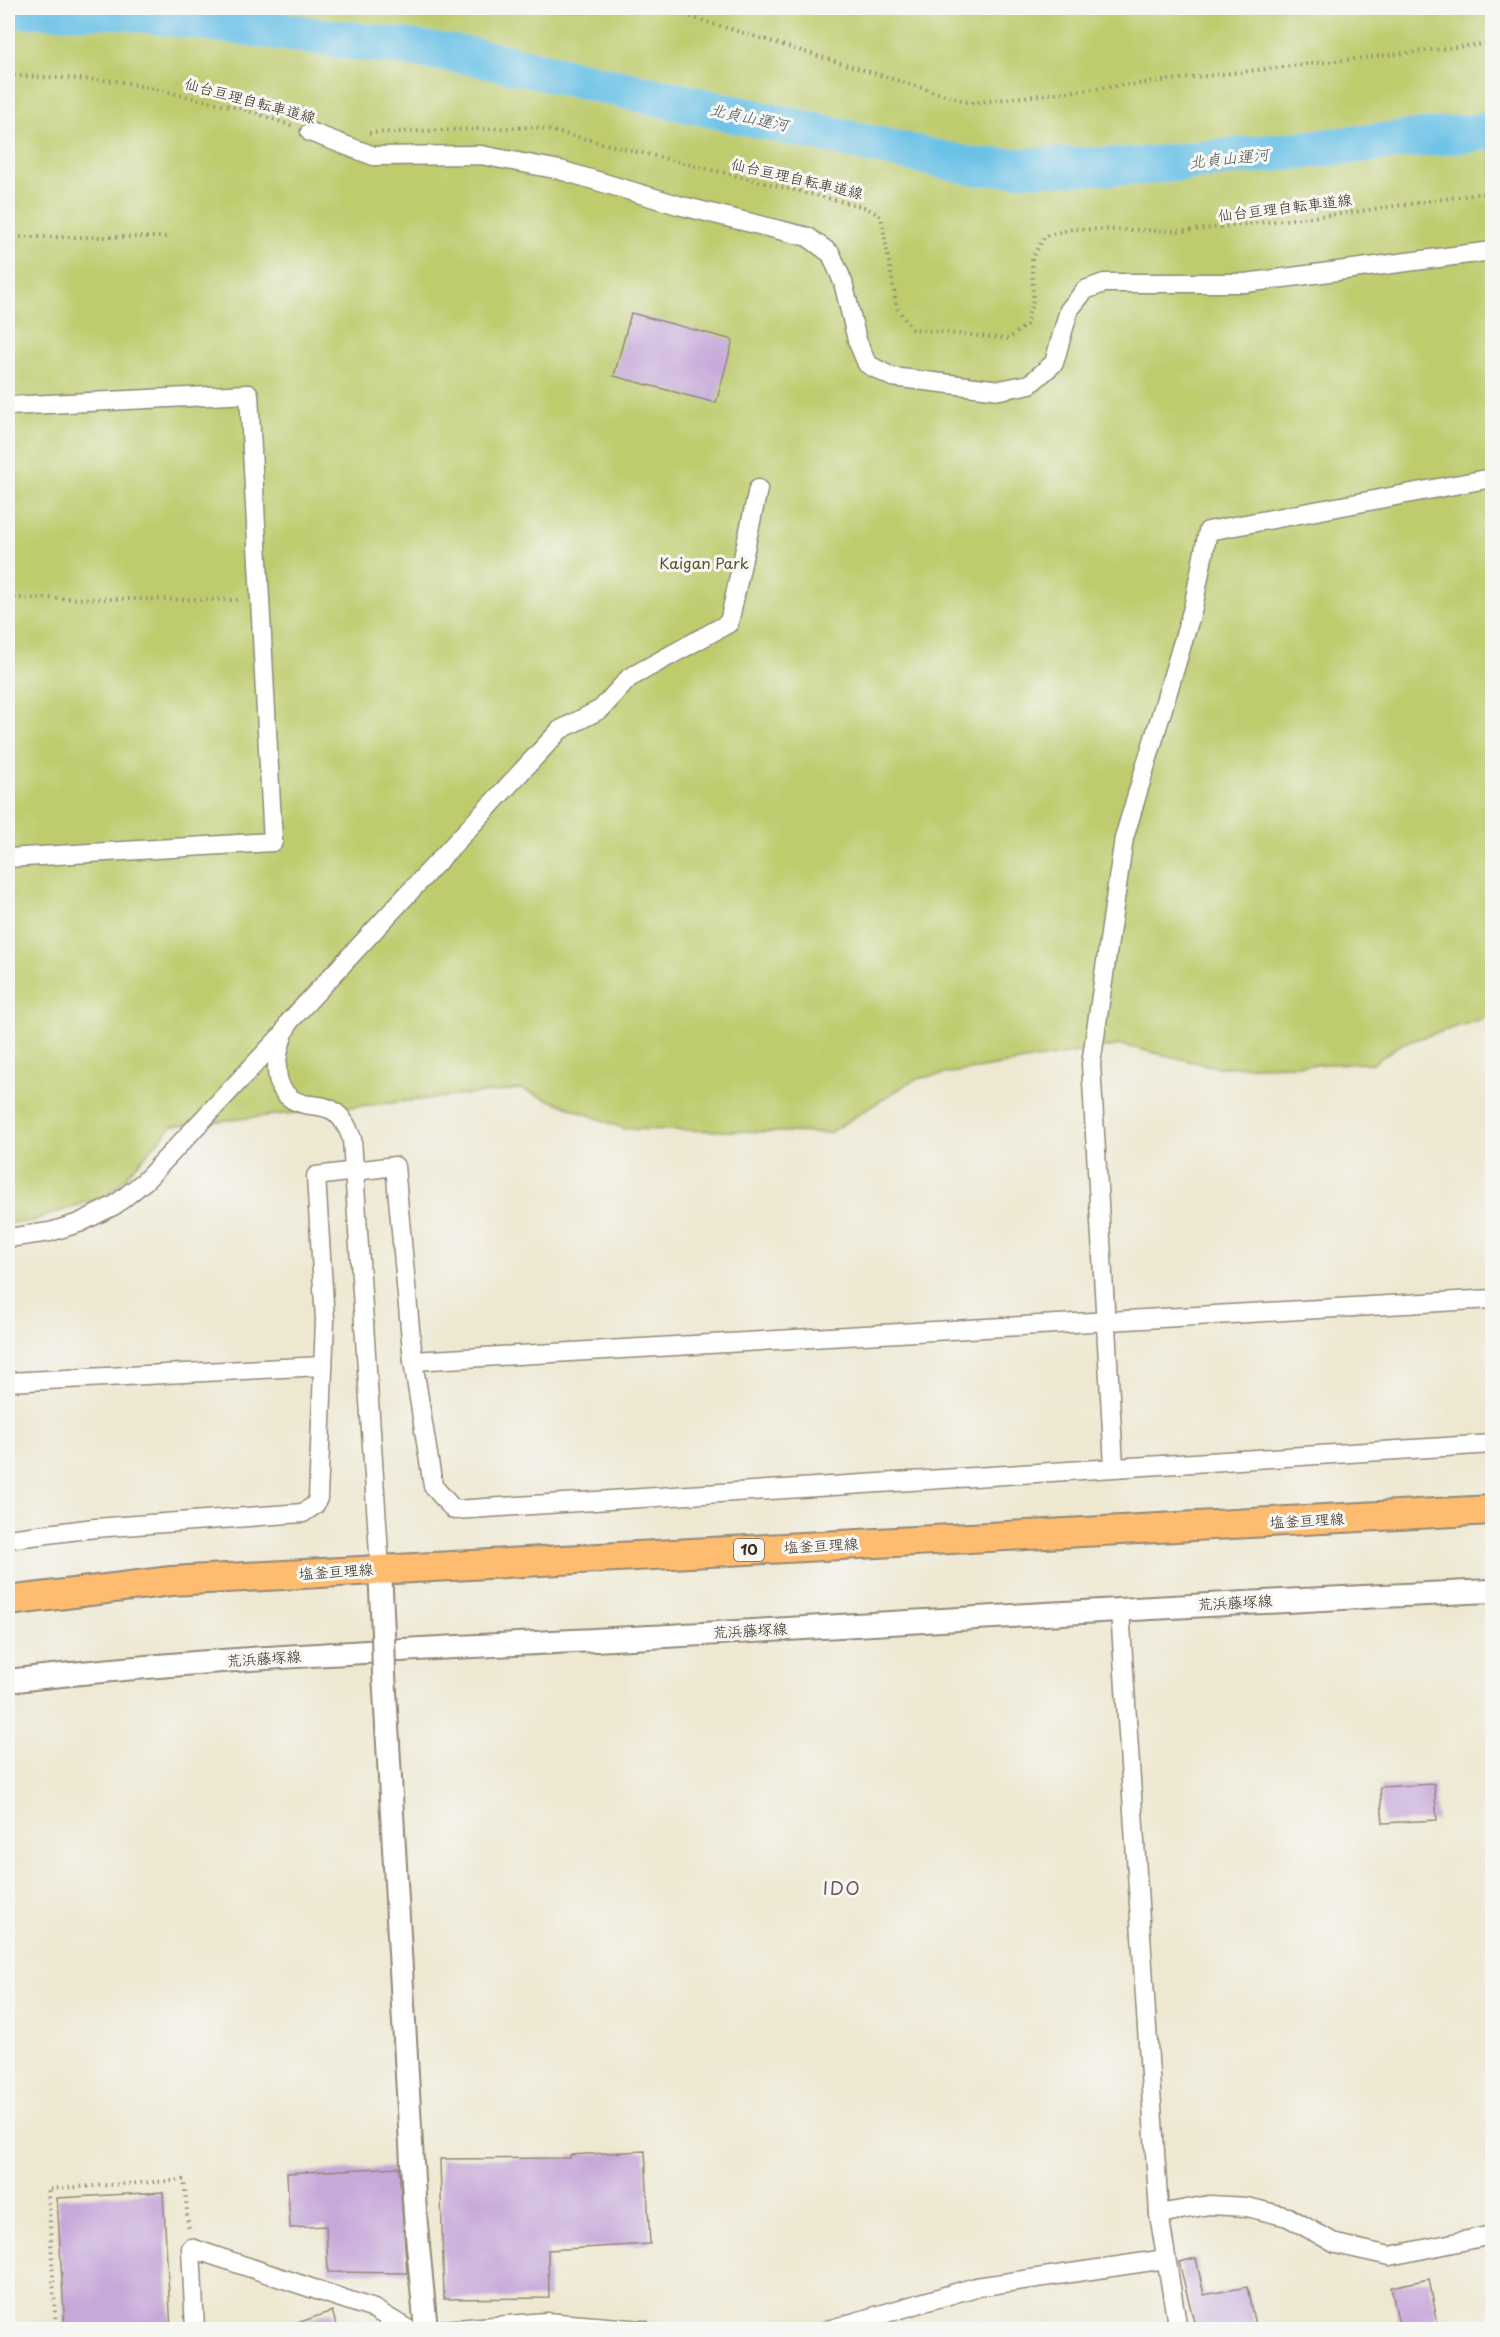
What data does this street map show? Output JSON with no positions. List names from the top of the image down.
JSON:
{
  "streets": {
    "main road": ["塩釜亘理線", "10"],
    "street": ["荒浜藤塚線"],
    "path": ["仙台亘理自転車道線"]
  },
  "districts": ["IDO"],
  "water": ["北貞山運河"],
  "parks": ["Kaigan Park"]
}
